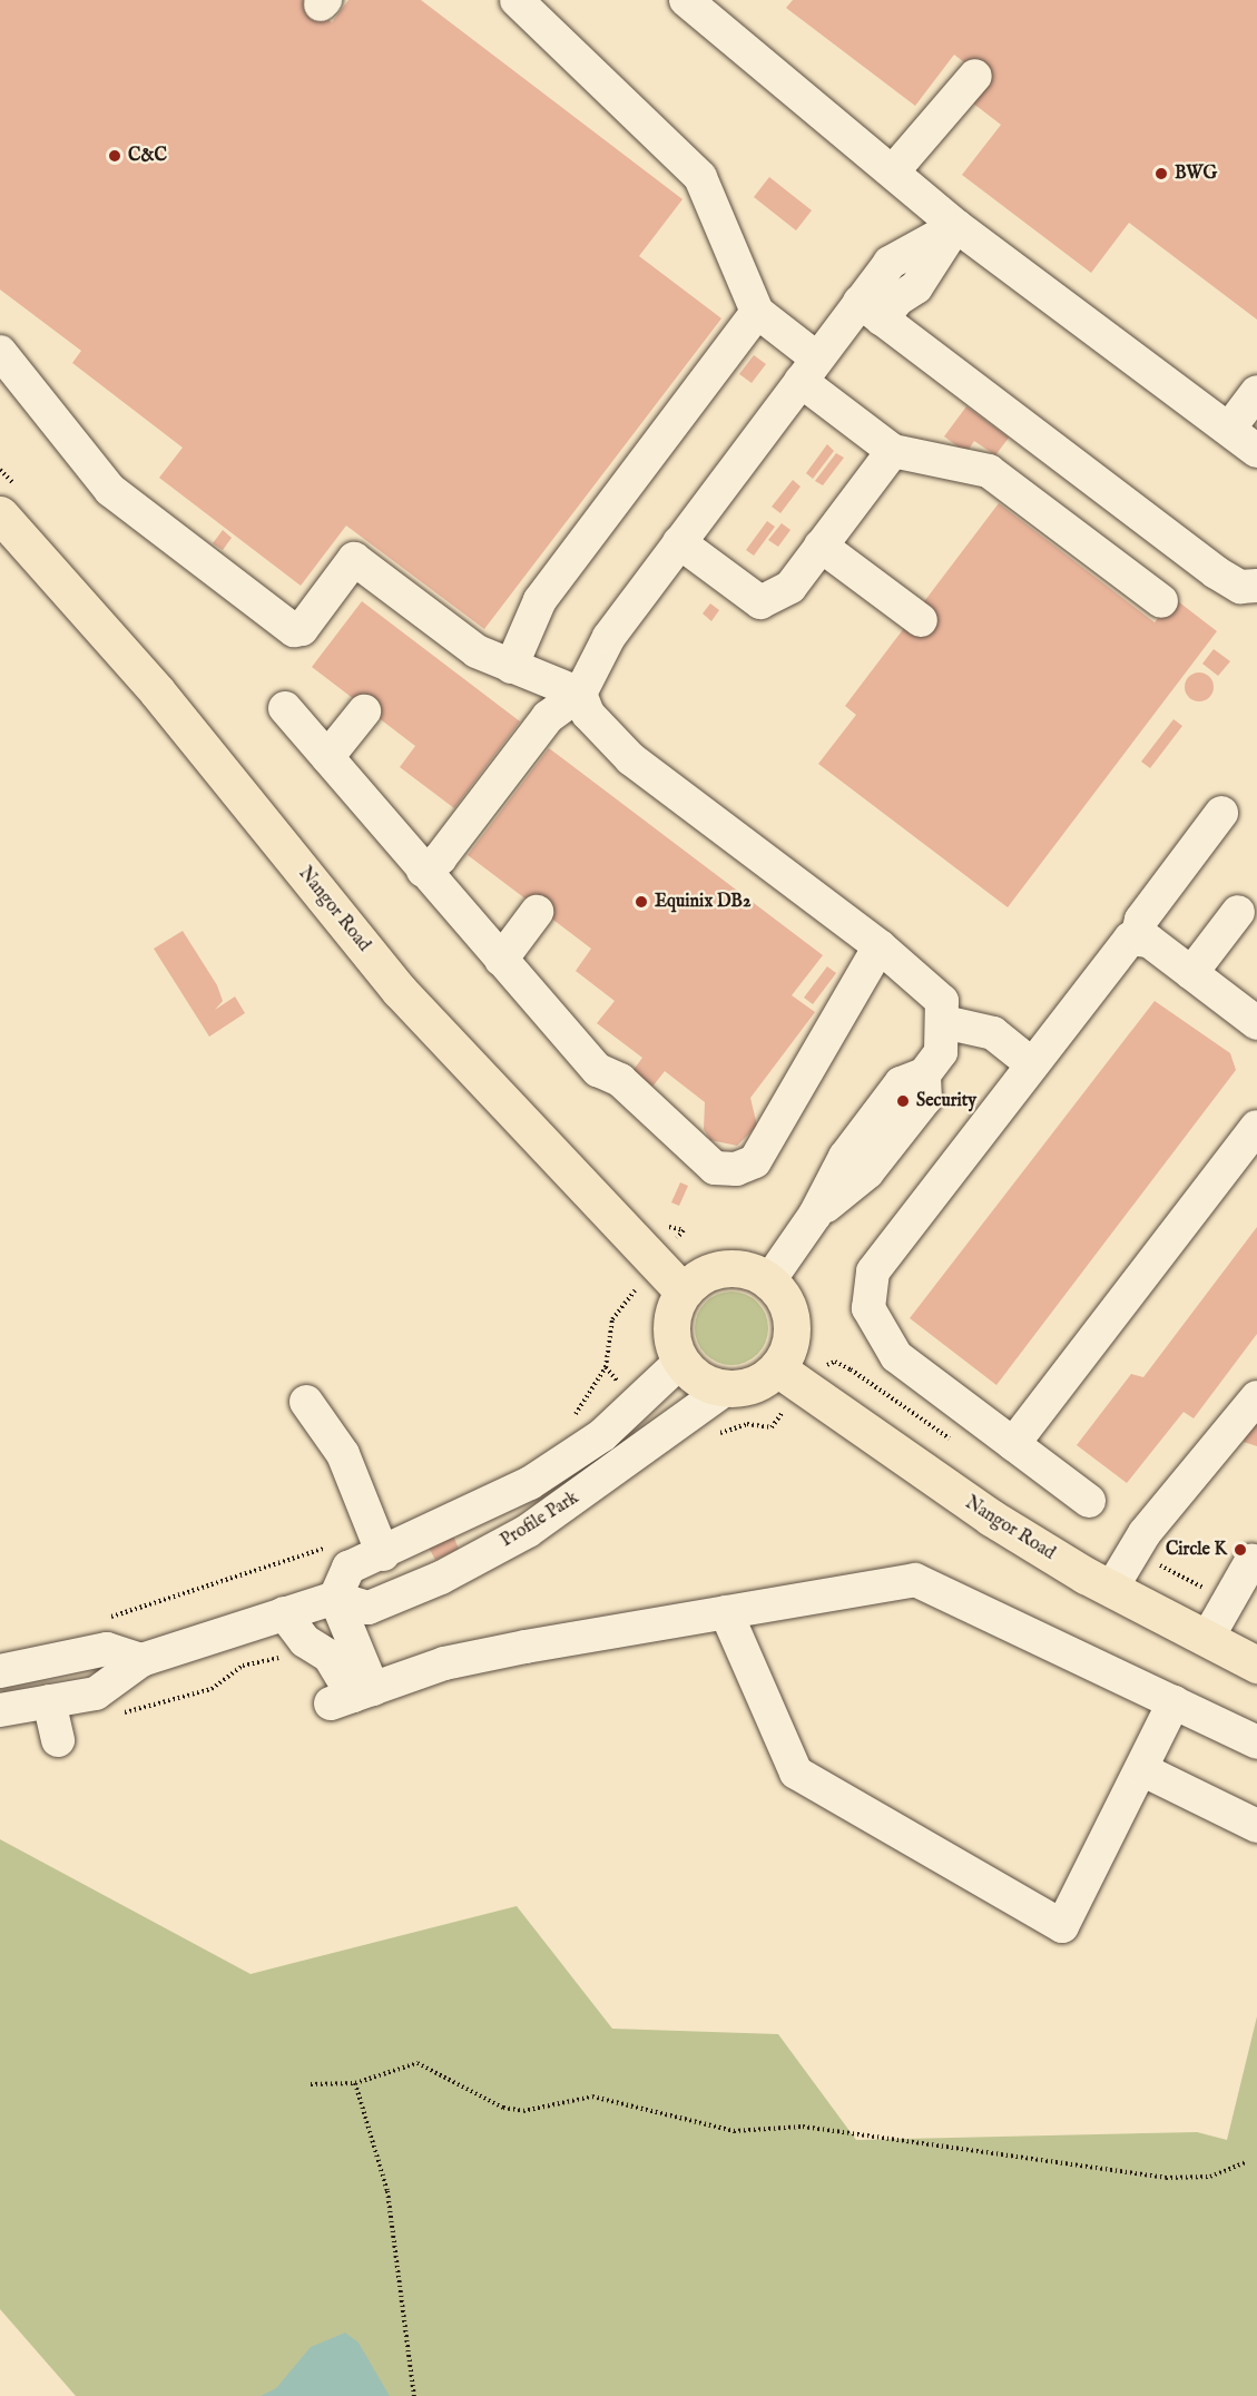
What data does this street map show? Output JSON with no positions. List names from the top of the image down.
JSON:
{
  "streets": {
    "main road": ["Nangor Road"],
    "street": ["Profile Park"]
  },
  "crossings": [
    ["Nangor Road", "Profile Park"]
  ],
  "places": [
    "C&C",
    "BWG",
    "Equinix DB2",
    "Security",
    "Circle K"
  ]
}
